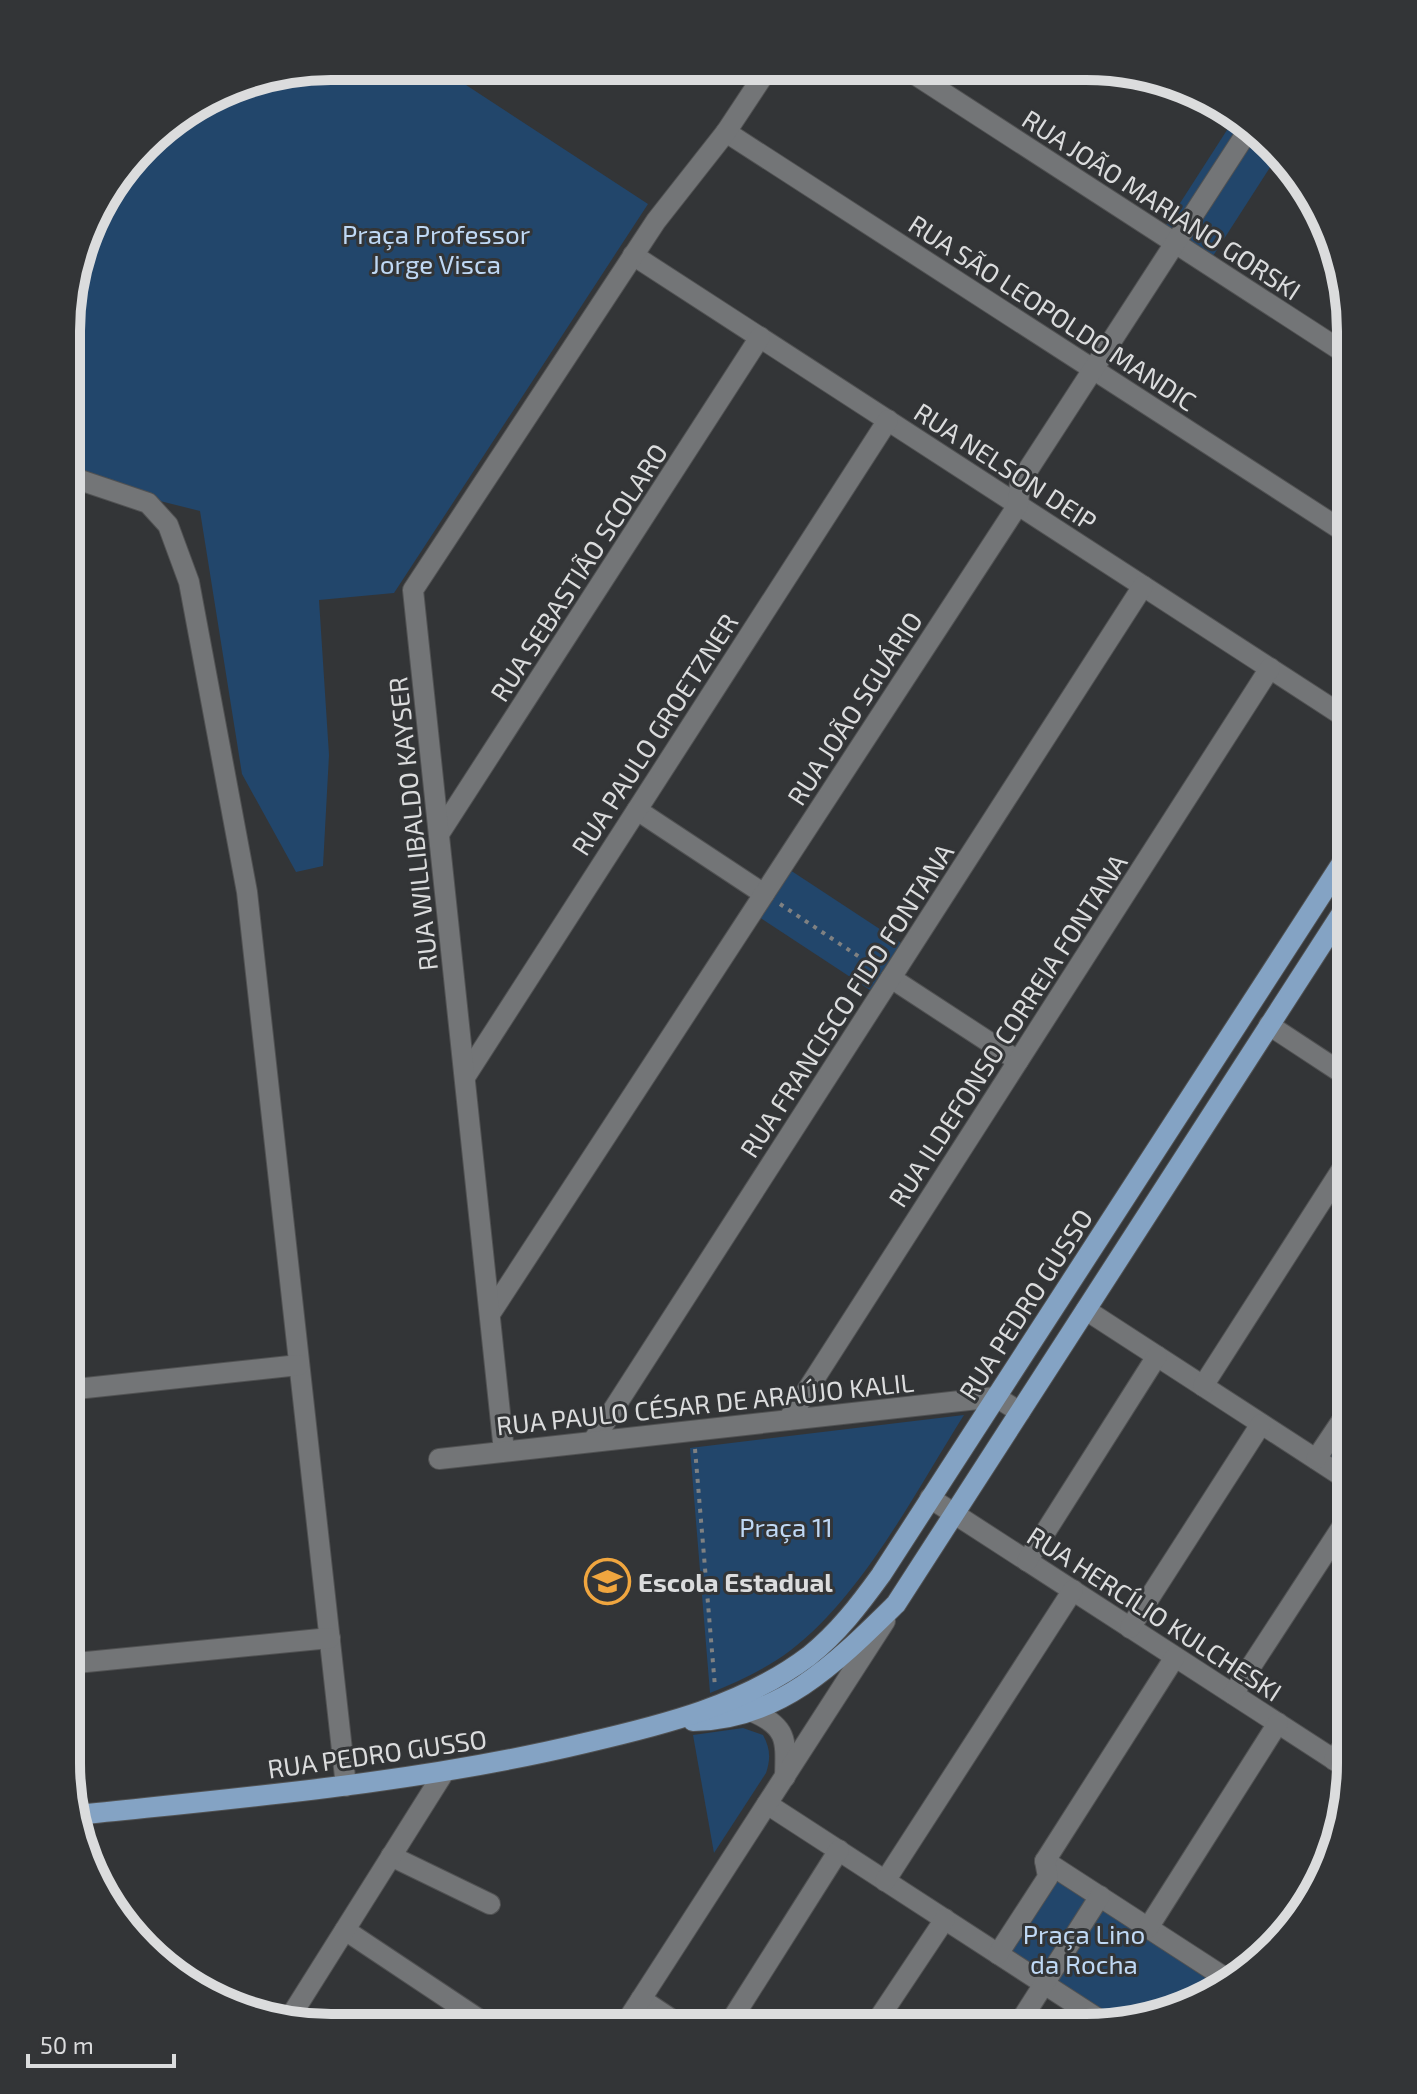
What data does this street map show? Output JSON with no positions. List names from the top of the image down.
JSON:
{
  "streets": {
    "main road": ["RUA PEDRO GUSSO"],
    "street": [
      "RUA JOÃO MARIANO GORSKI",
      "RUA SÃO LEOPOLDO MANDIC",
      "RUA NELSON DEIP",
      "RUA SEBASTIÃO SCOLARO",
      "RUA JOÃO SGUÁRIO",
      "RUA PAULO GROETZNER",
      "RUA WILLIBALDO KAYSER",
      "RUA FRANCISCO FIDO FONTANA",
      "RUA ILDEFONSO CORREIA FONTANA",
      "RUA PAULO CÉSAR DE ARAÚJO KALIL",
      "RUA HERCÍLIO KULCHESKI"
    ]
  },
  "crossings": [
    ["RUA JOÃO MARIANO GORSKI", "RUA JOÃO SGUÁRIO"],
    ["RUA SÃO LEOPOLDO MANDIC", "RUA JOÃO SGUÁRIO"],
    ["RUA SÃO LEOPOLDO MANDIC", "RUA WILLIBALDO KAYSER"],
    ["RUA NELSON DEIP", "RUA SEBASTIÃO SCOLARO"],
    ["RUA NELSON DEIP", "RUA JOÃO SGUÁRIO"],
    ["RUA NELSON DEIP", "RUA PAULO GROETZNER"],
    ["RUA NELSON DEIP", "RUA WILLIBALDO KAYSER"],
    ["RUA NELSON DEIP", "RUA FRANCISCO FIDO FONTANA"],
    ["RUA NELSON DEIP", "RUA ILDEFONSO CORREIA FONTANA"],
    ["RUA SEBASTIÃO SCOLARO", "RUA WILLIBALDO KAYSER"],
    ["RUA JOÃO SGUÁRIO", "RUA WILLIBALDO KAYSER"],
    ["RUA PAULO GROETZNER", "RUA WILLIBALDO KAYSER"],
    ["RUA WILLIBALDO KAYSER", "RUA PAULO CÉSAR DE ARAÚJO KALIL"],
    ["RUA FRANCISCO FIDO FONTANA", "RUA PAULO CÉSAR DE ARAÚJO KALIL"],
    ["RUA ILDEFONSO CORREIA FONTANA", "RUA PAULO CÉSAR DE ARAÚJO KALIL"],
    ["RUA PEDRO GUSSO", "RUA PAULO CÉSAR DE ARAÚJO KALIL"],
    ["RUA PEDRO GUSSO", "RUA HERCÍLIO KULCHESKI"]
  ],
  "parks": ["Praça Professor Jorge Visca", "Praça 11", "Praça Lino da Rocha"],
  "places": {
    "school or university": ["Escola Estadual"]
  },
  "scale_bar": "50 m"
}
